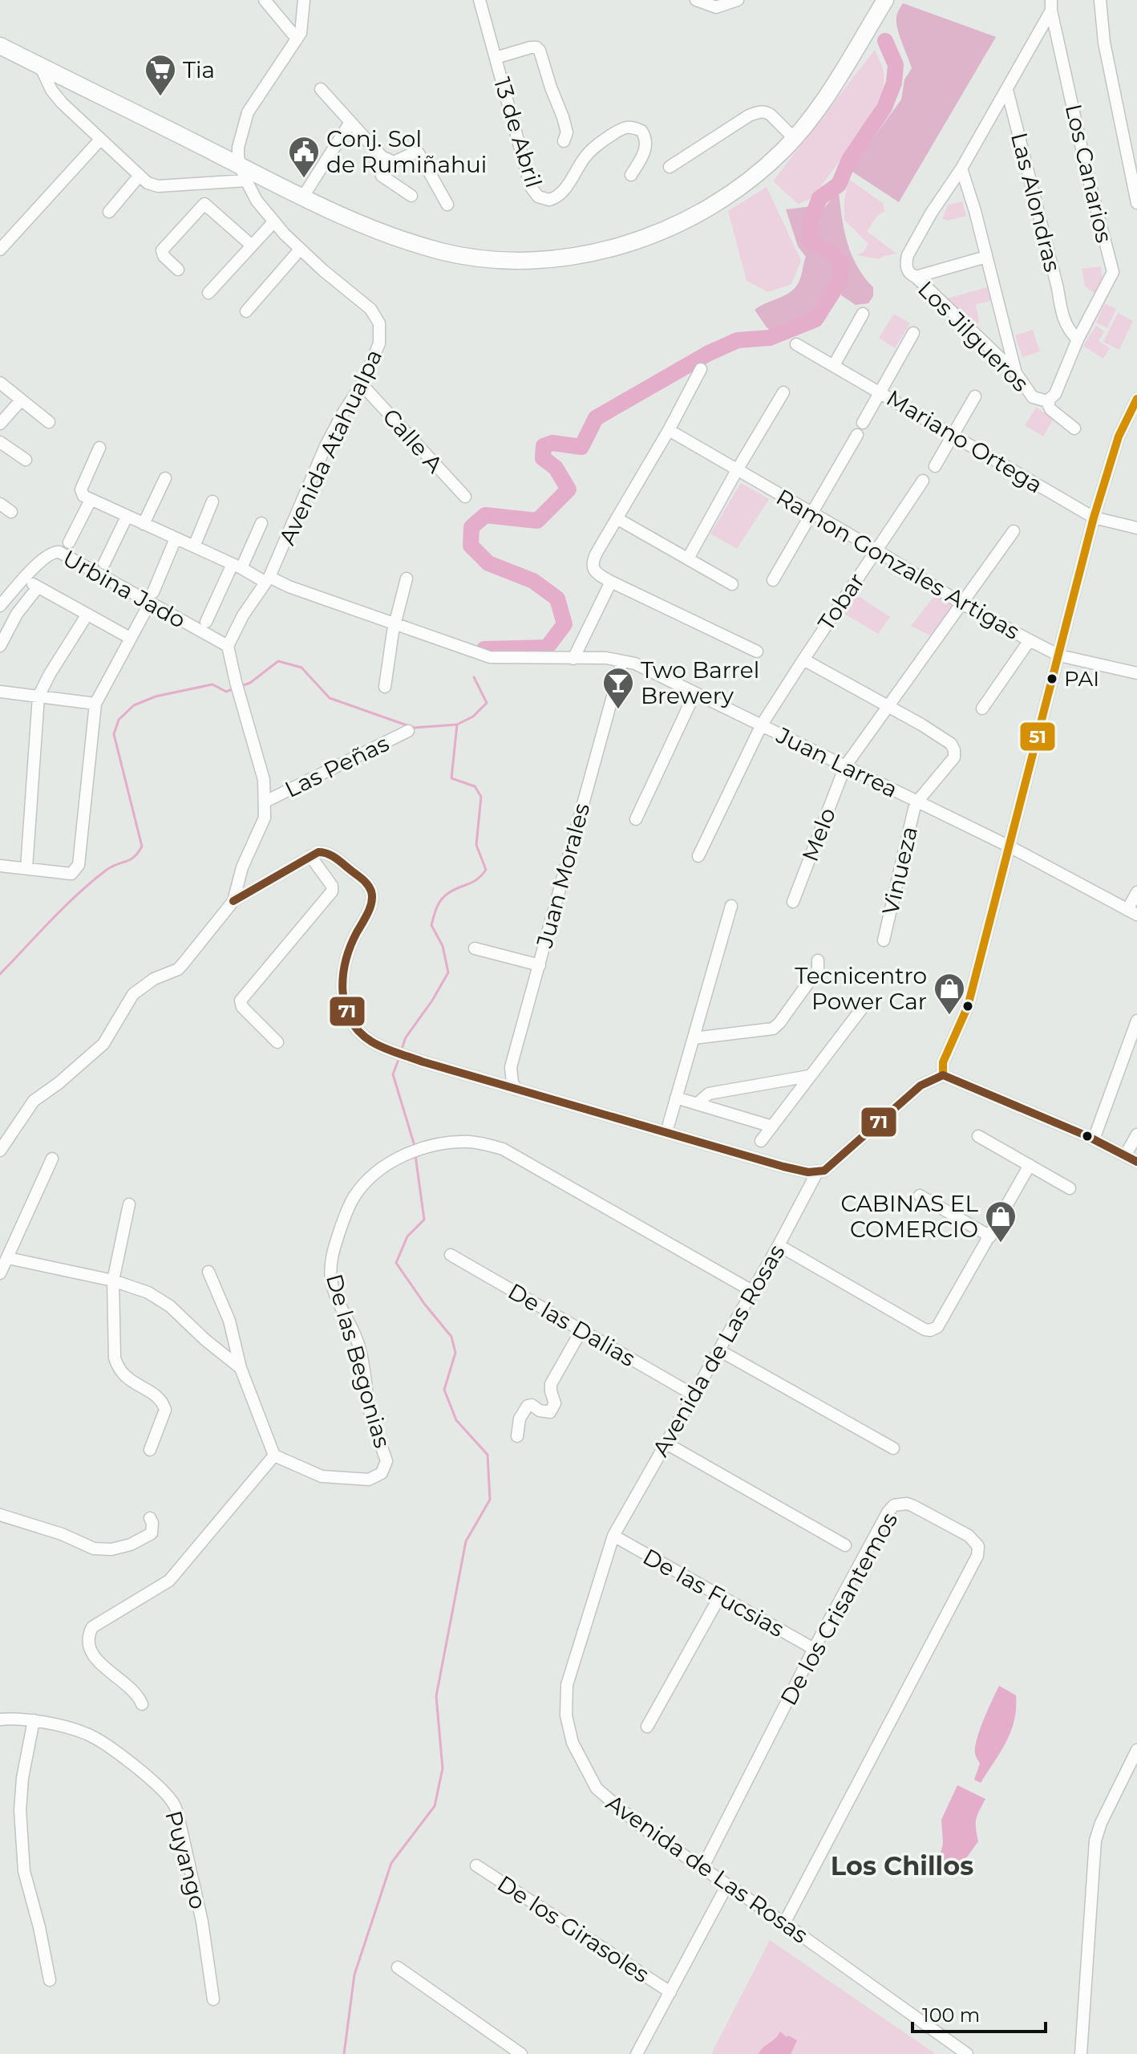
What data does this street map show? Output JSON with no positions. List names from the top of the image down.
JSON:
{
  "streets": {
    "street": [
      "13 de Abril",
      "Los Canarios",
      "Las Alondras",
      "Los Jilgueros",
      "Calle A",
      "Mariano Ortega",
      "Avenida Atahualpa",
      "Ramon Gonzales Artigas",
      "Urbina Jado",
      "Tobar",
      "Juan Larrea",
      "Las Peñas",
      "Melo",
      "Vinueza",
      "Juan Morales",
      "De las Dalias",
      "Avenida de Las Rosas",
      "De las Begonias",
      "De las Fucsias",
      "De los Crisantemos",
      "Puyango",
      "De los Girasoles"
    ]
  },
  "crossings": [
    ["Los Canarios", "Las Alondras"],
    ["Los Canarios", "Los Jilgueros"],
    ["Las Alondras", "Los Jilgueros"],
    ["Calle A", "Avenida Atahualpa"],
    ["Avenida Atahualpa", "Urbina Jado"],
    ["Avenida Atahualpa", "Juan Larrea"],
    ["Ramon Gonzales Artigas", "Tobar"],
    ["Ramon Gonzales Artigas", "Melo"],
    ["Tobar", "Juan Larrea"],
    ["Juan Larrea", "Melo"],
    ["Juan Larrea", "Vinueza"],
    ["Juan Larrea", "Juan Morales"],
    ["De las Dalias", "Avenida de Las Rosas"],
    ["Avenida de Las Rosas", "De las Begonias"],
    ["Avenida de Las Rosas", "De las Fucsias"],
    ["Avenida de Las Rosas", "De los Crisantemos"],
    ["De las Fucsias", "De los Crisantemos"]
  ],
  "districts": ["Los Chillos"],
  "places": {
    "supermarket": ["Tia"],
    "public building": ["Conj. Sol de Rumiñahui"],
    "other": ["PAI"],
    "bar": ["Two Barrel Brewery"],
    "shop": ["Tecnicentro Power Car", "CABINAS EL COMERCIO"]
  },
  "lines": ["transit line 51", "transit line 71"],
  "scale_bar": "100 m"
}
